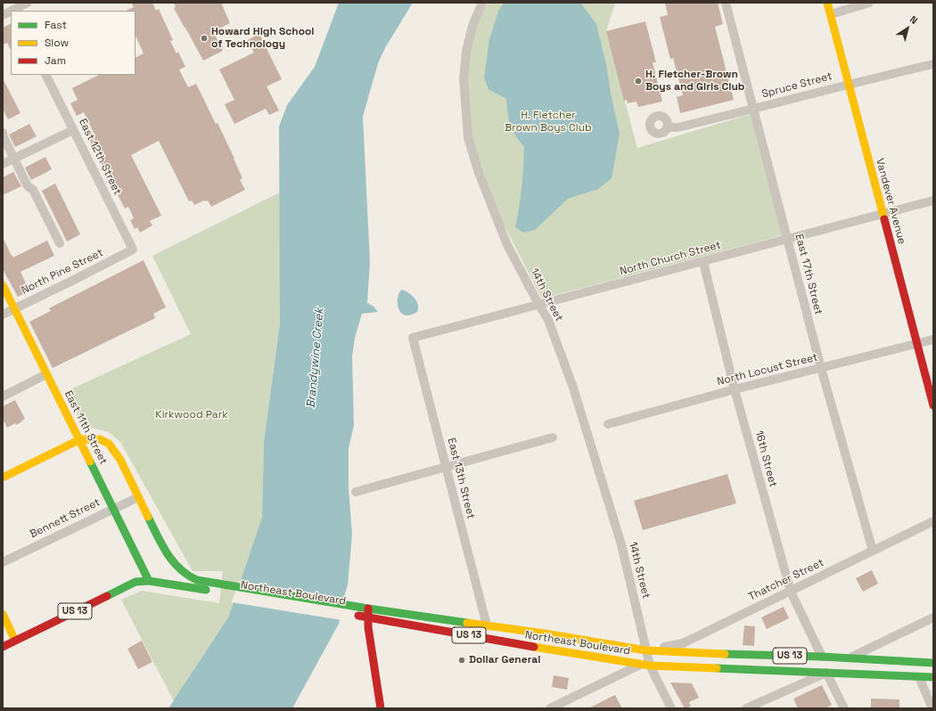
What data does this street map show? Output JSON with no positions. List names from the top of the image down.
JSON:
{
  "streets": {
    "main road": [
      "Vandever Avenue",
      "East 11th Street",
      "Northeast Boulevard",
      "US 13"
    ],
    "street": [
      "Spruce Street",
      "East 12th Street",
      "North Church Street",
      "North Pine Street",
      "East 17th Street",
      "14th Street",
      "North Locust Street",
      "16th Street",
      "East 13th Street",
      "Bennett Street",
      "Thatcher Street"
    ]
  },
  "crossings": [
    ["Spruce Street", "Vandever Avenue"],
    ["Spruce Street", "East 17th Street"],
    ["East 12th Street", "North Pine Street"],
    ["Vandever Avenue", "North Church Street"],
    ["Vandever Avenue", "North Locust Street"],
    ["North Church Street", "East 17th Street"],
    ["North Church Street", "14th Street"],
    ["North Church Street", "16th Street"],
    ["North Church Street", "East 13th Street"],
    ["North Pine Street", "East 11th Street"],
    ["East 17th Street", "North Locust Street"],
    ["East 17th Street", "Thatcher Street"],
    ["14th Street", "Thatcher Street"],
    ["14th Street", "Northeast Boulevard"],
    ["North Locust Street", "16th Street"],
    ["East 11th Street", "Bennett Street"],
    ["East 11th Street", "US 13"],
    ["16th Street", "Thatcher Street"],
    ["16th Street", "Northeast Boulevard"],
    ["East 13th Street", "Northeast Boulevard"],
    ["Bennett Street", "Northeast Boulevard"],
    ["Bennett Street", "US 13"],
    ["Thatcher Street", "Northeast Boulevard"],
    ["Northeast Boulevard", "US 13"]
  ],
  "water": ["Brandywine Creek"],
  "parks": ["H. Fletcher Brown Boys Club", "Kirkwood Park"],
  "places": ["Howard High School of Technology", "H. Fletcher-Brown Boys and Girls Club", "Dollar General"],
  "legend": ["Fast", "Slow", "Jam"],
  "north": "top right"
}
